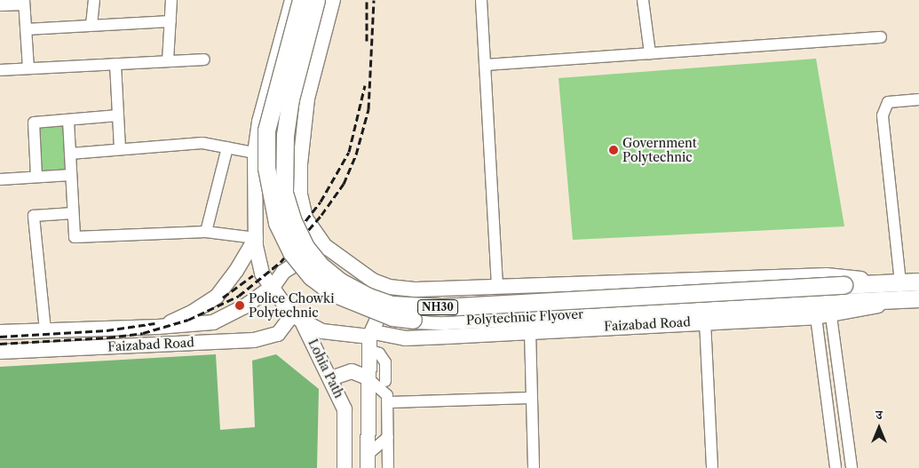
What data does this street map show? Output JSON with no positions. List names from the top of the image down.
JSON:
{
  "streets": {
    "highway": ["NH30", "Polytechnic Flyover"],
    "main road": ["Faizabad Road", "Lohia Path"]
  },
  "crossings": [
    ["NH30", "Polytechnic Flyover"],
    ["Polytechnic Flyover", "Faizabad Road"],
    ["Faizabad Road", "Lohia Path"]
  ],
  "places": ["Government Polytechnic", "Police Chowki Polytechnic"],
  "north": "top"
}
